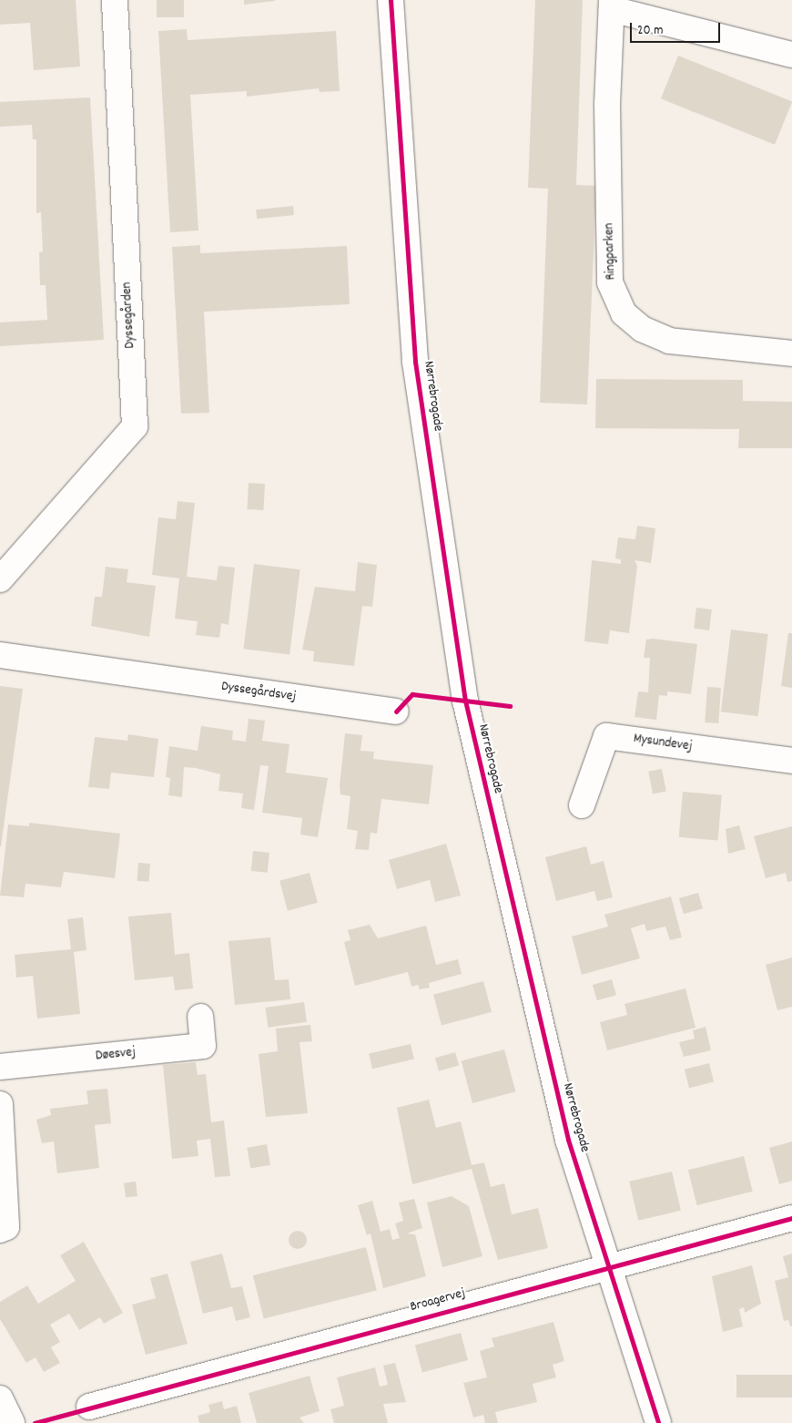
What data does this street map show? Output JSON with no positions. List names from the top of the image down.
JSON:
{
  "streets": {
    "street": [
      "Ringparken",
      "Dyssegården",
      "Nørrebrogade",
      "Dyssegårdsvej",
      "Mysundevej",
      "Døesvej",
      "Broagervej"
    ]
  },
  "crossings": [
    ["Nørrebrogade", "Broagervej"]
  ],
  "scale_bar": "20 m"
}
